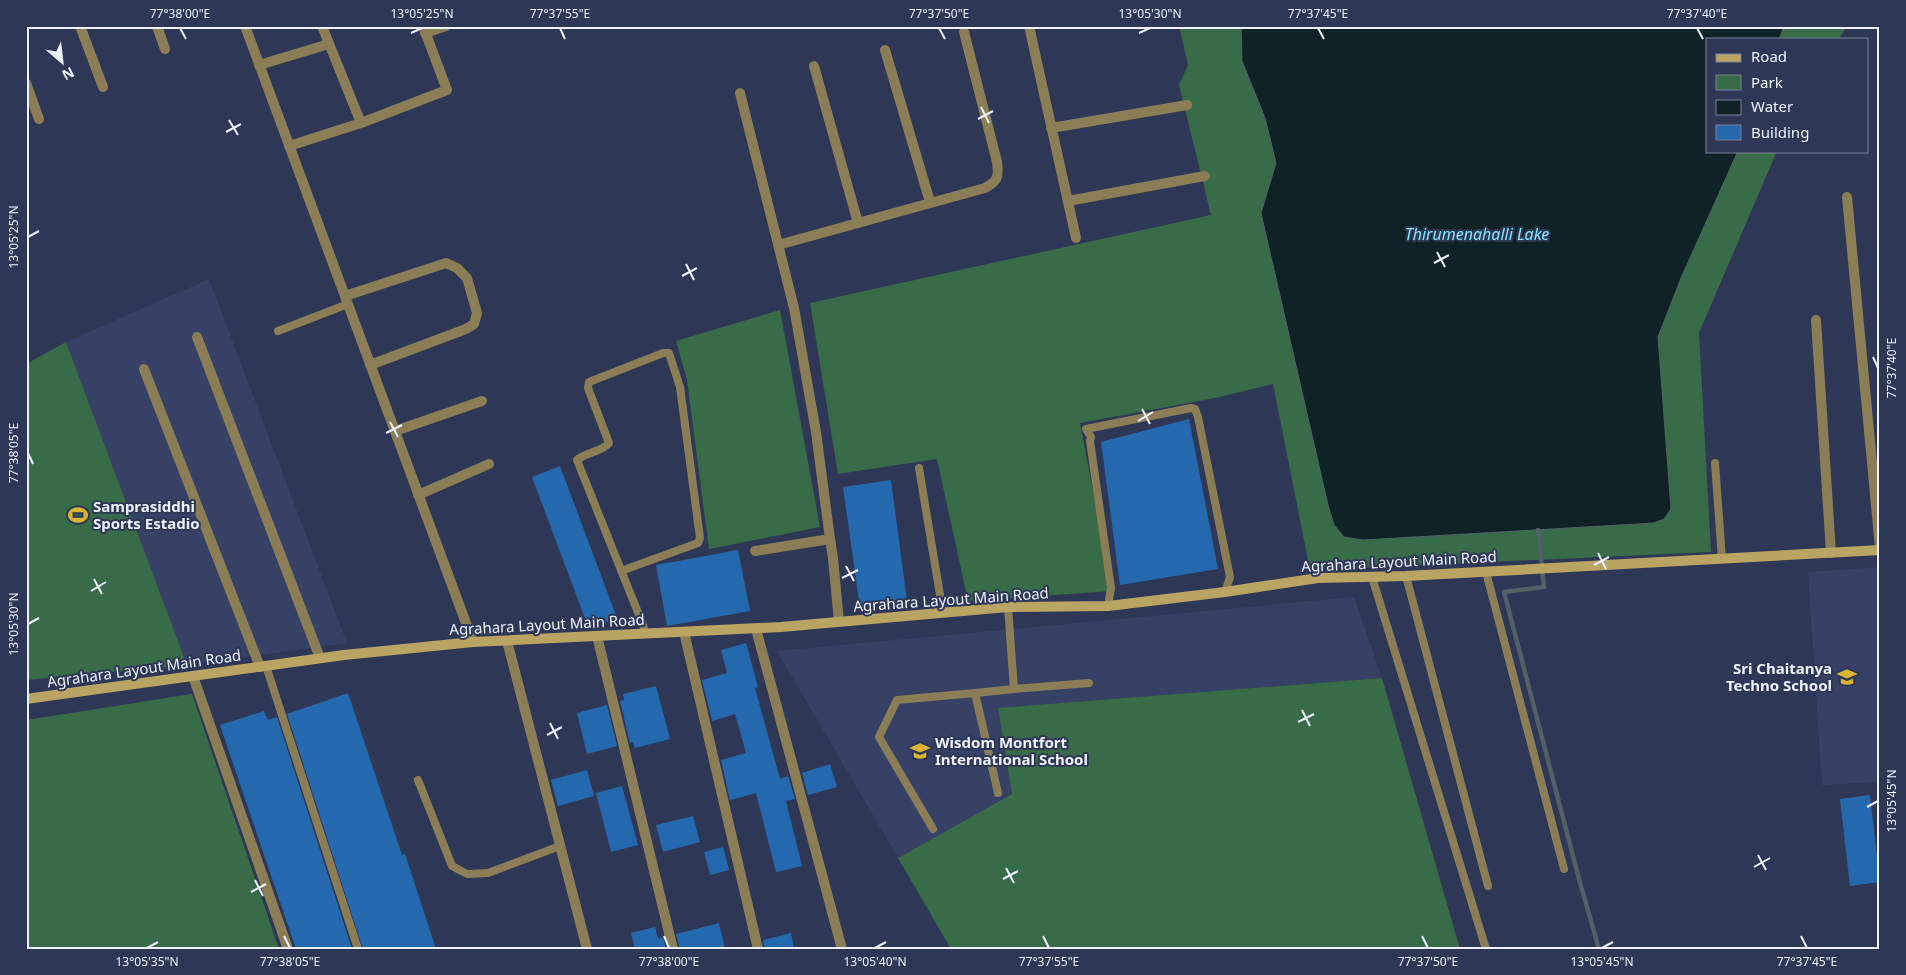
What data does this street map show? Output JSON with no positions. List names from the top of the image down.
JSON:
{
  "streets": {
    "street": ["Agrahara Layout Main Road"]
  },
  "water": ["Thirumenahalli Lake"],
  "places": {
    "sports": ["Samprasiddhi Sports Estadio"],
    "school or university": ["Sri Chaitanya Techno School", "Wisdom Montfort International School"]
  },
  "legend": [
    "Road",
    "Park",
    "Water",
    "Building"
  ],
  "north": "bottom right",
  "coordinates": [
    "77°38'00\"E",
    "13°05'25\"N",
    "77°37'55\"E",
    "77°37'50\"E",
    "13°05'30\"N",
    "77°37'45\"E",
    "77°37'40\"E",
    "77°38'05\"E",
    "13°05'45\"N",
    "13°05'35\"N",
    "13°05'40\"N"
  ]
}
